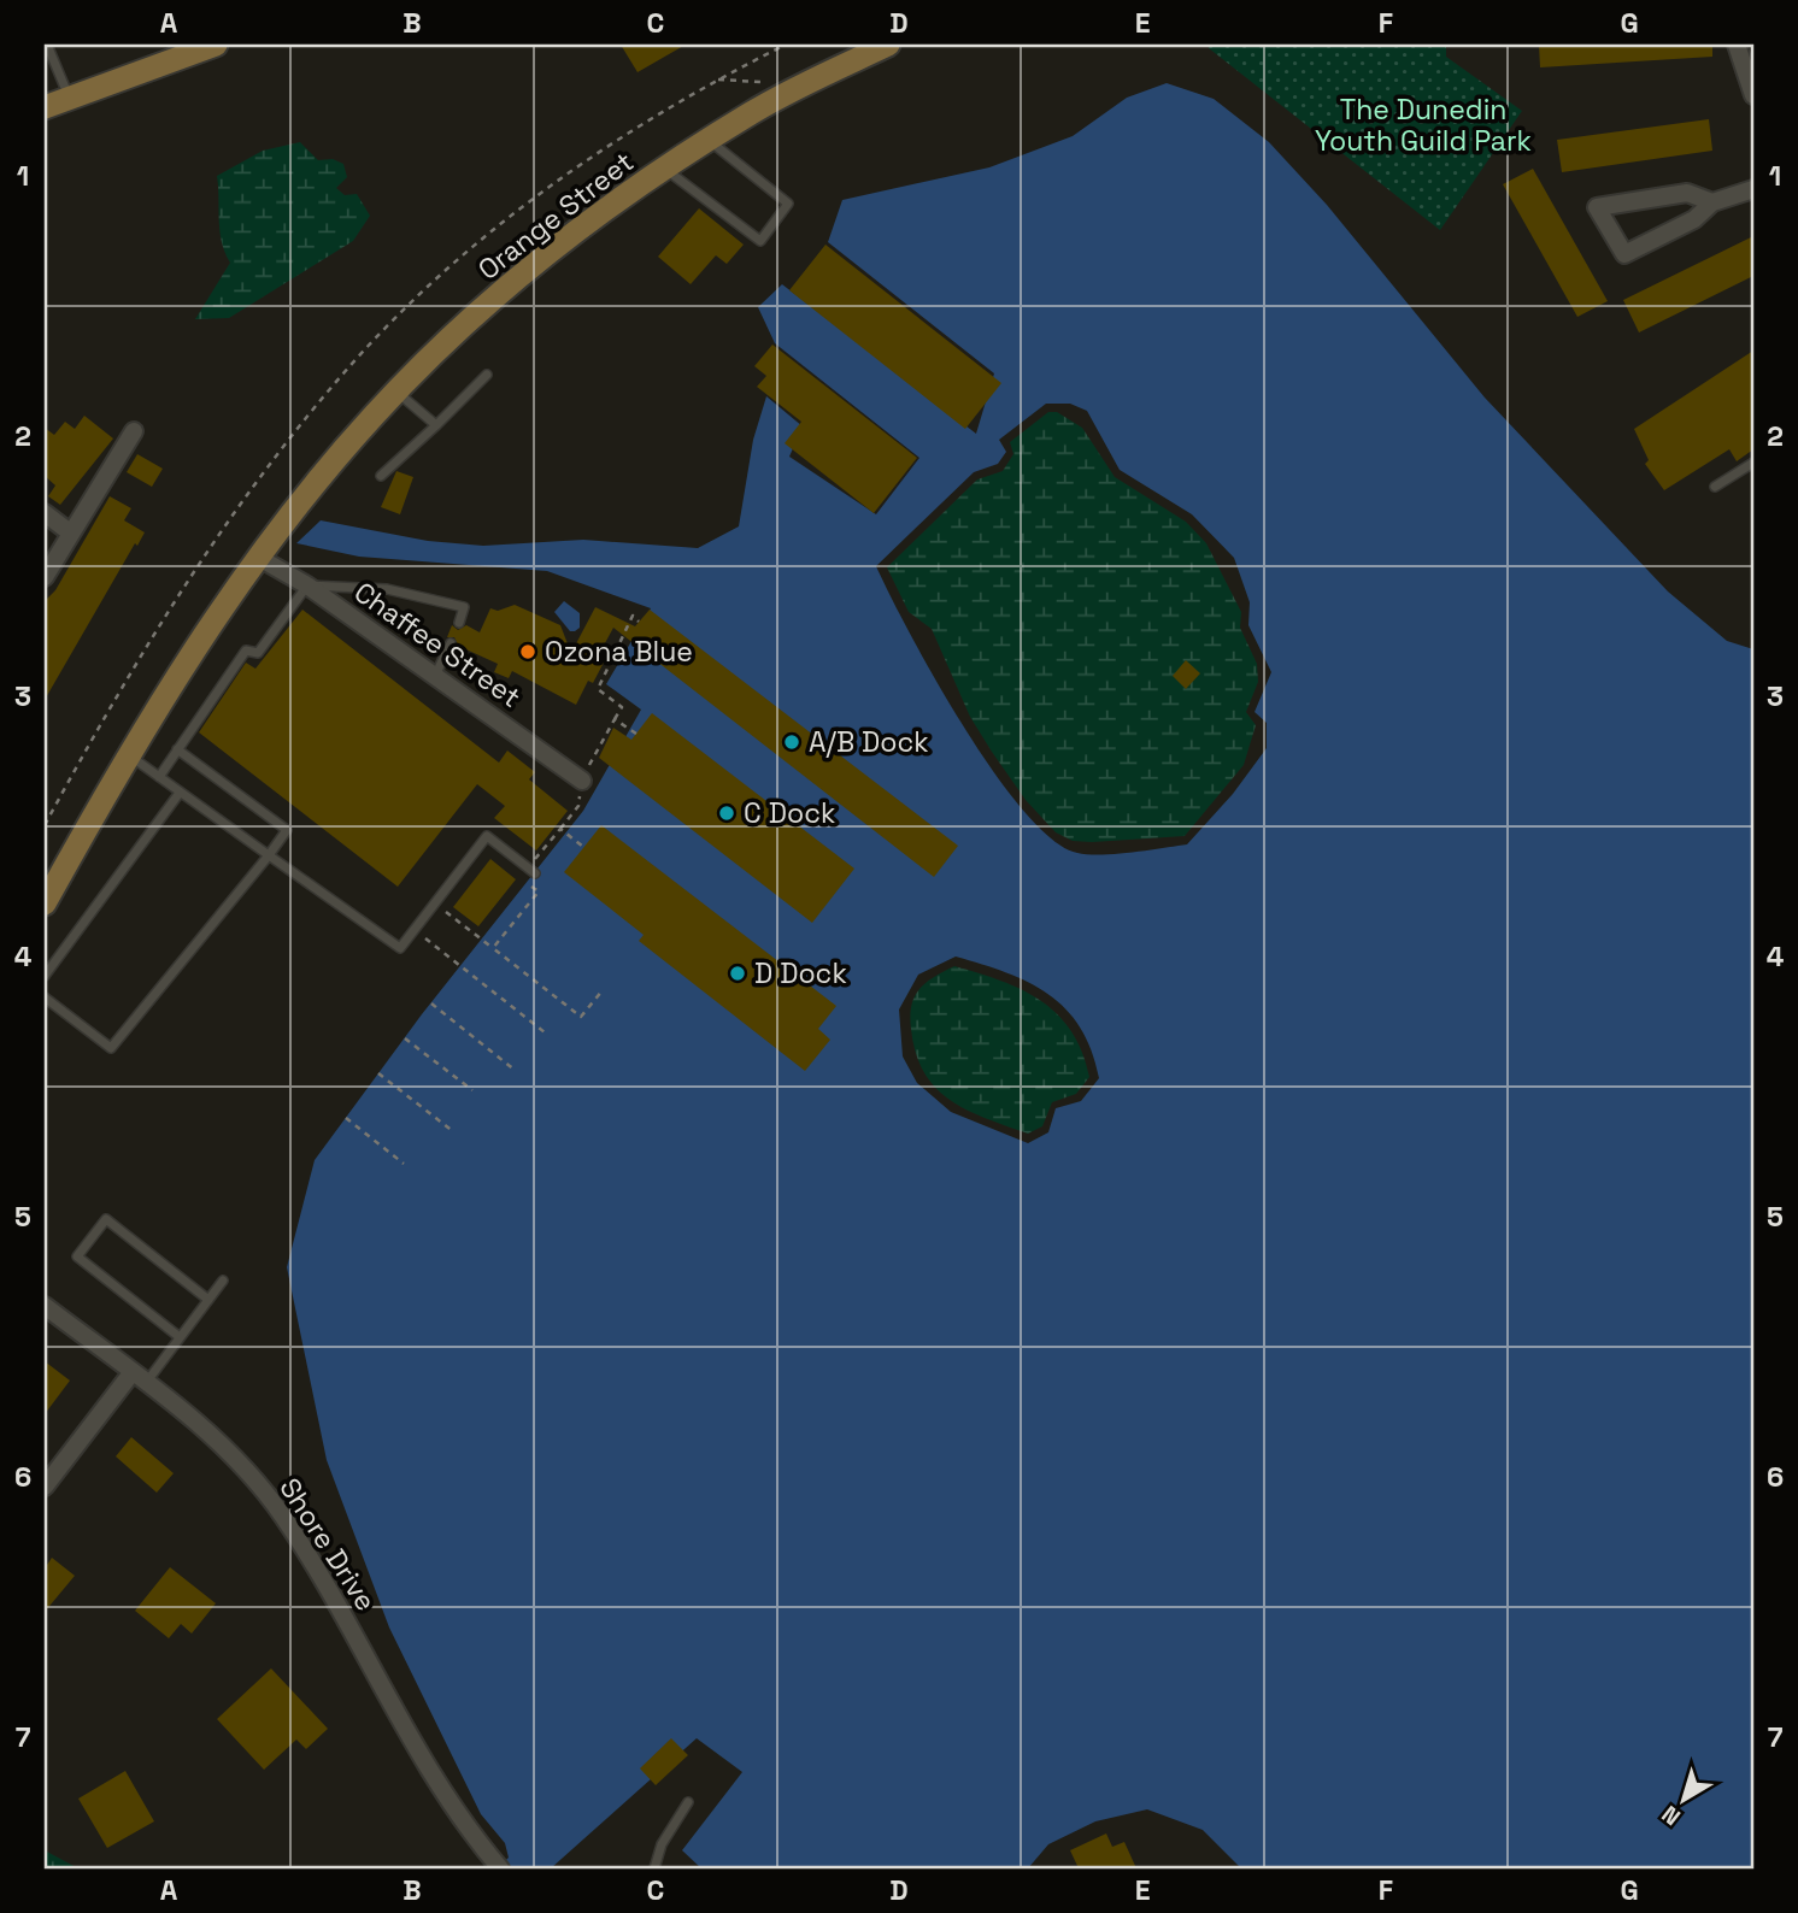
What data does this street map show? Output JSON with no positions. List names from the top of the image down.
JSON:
{
  "streets": {
    "street": ["Orange Street", "Chaffee Street", "Shore Drive"]
  },
  "crossings": [
    ["Orange Street", "Chaffee Street"]
  ],
  "parks": ["The Dunedin Youth Guild Park"],
  "places": [
    "Ozona Blue",
    "A/B Dock",
    "C Dock",
    "D Dock"
  ],
  "north": "bottom left",
  "grid": {
    "columns": [
      "A",
      "B",
      "C",
      "D",
      "E",
      "F",
      "G"
    ],
    "rows": [
      "1",
      "2",
      "3",
      "4",
      "5",
      "6",
      "7"
    ]
  }
}
